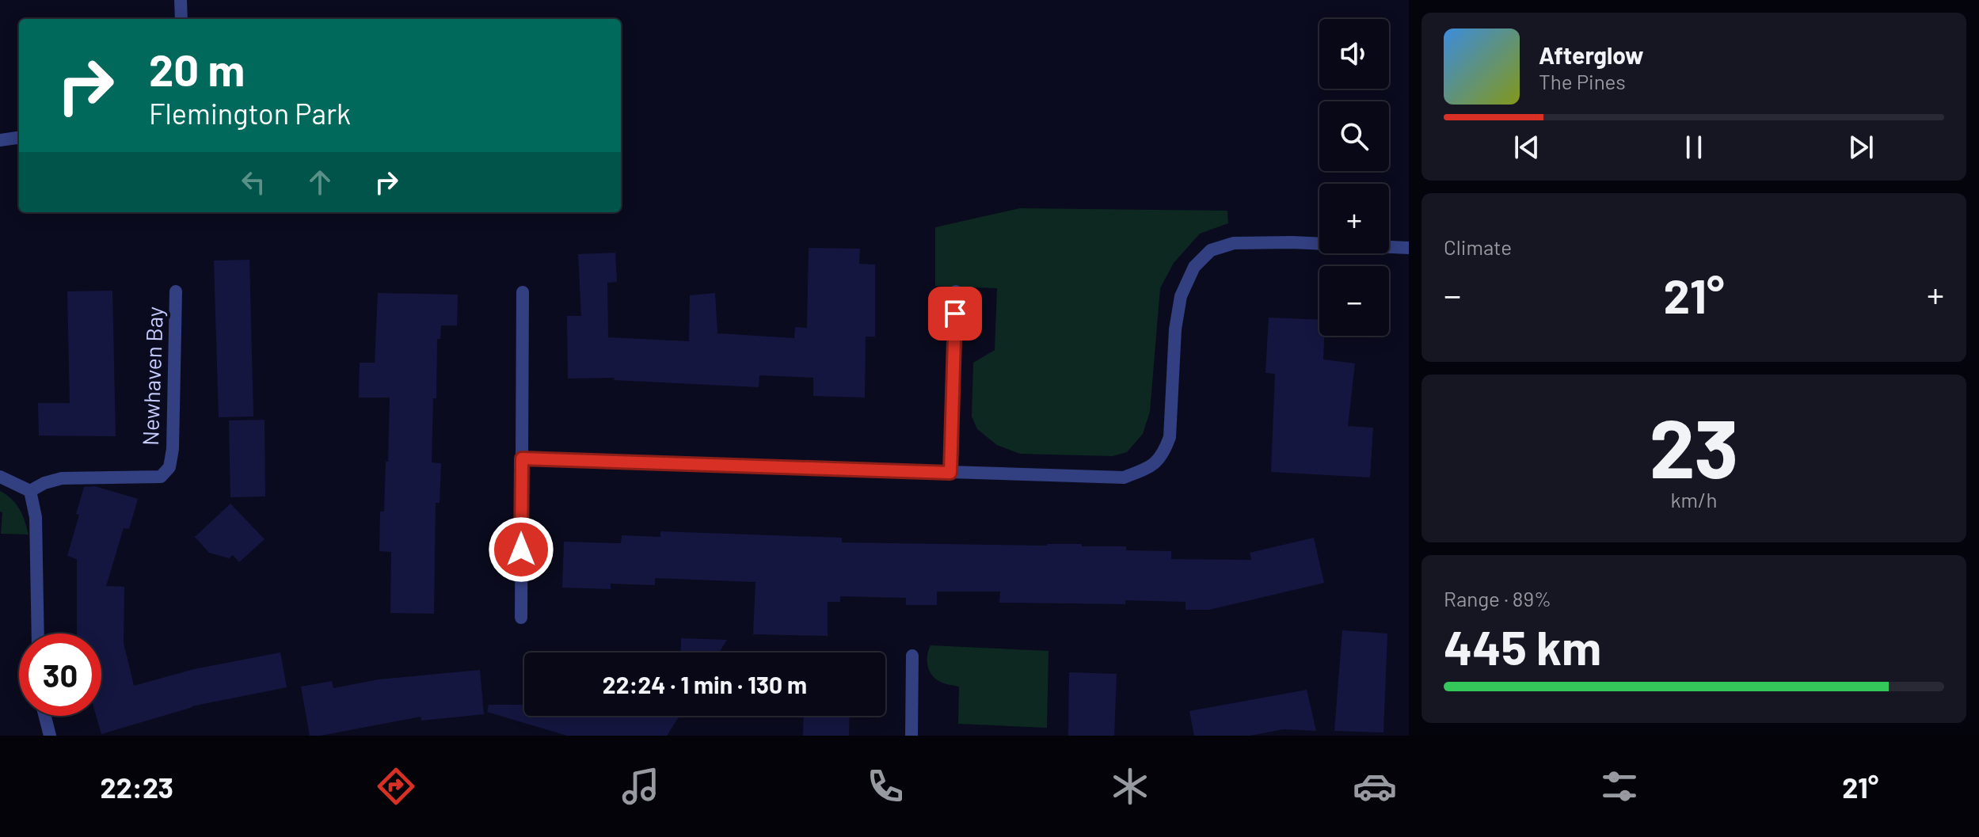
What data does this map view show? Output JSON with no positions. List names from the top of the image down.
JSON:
{
  "streets": {
    "street": ["Newhaven Bay"]
  },
  "page": {
    "map_buttons": ["+", "−"],
    "turn": ["20 m", "Flemington Park"],
    "song": ["Afterglow", "The Pines"],
    "tile": [
      "Climate",
      ["23", "km/h"],
      ["Range · 89%", "445 km"]
    ],
    "heat": ["−", "21°", "+"],
    "limit": "30",
    "trip": "22:24 · 1 min · 130 m",
    "tabs": ["22:23", "21°"]
  }
}
